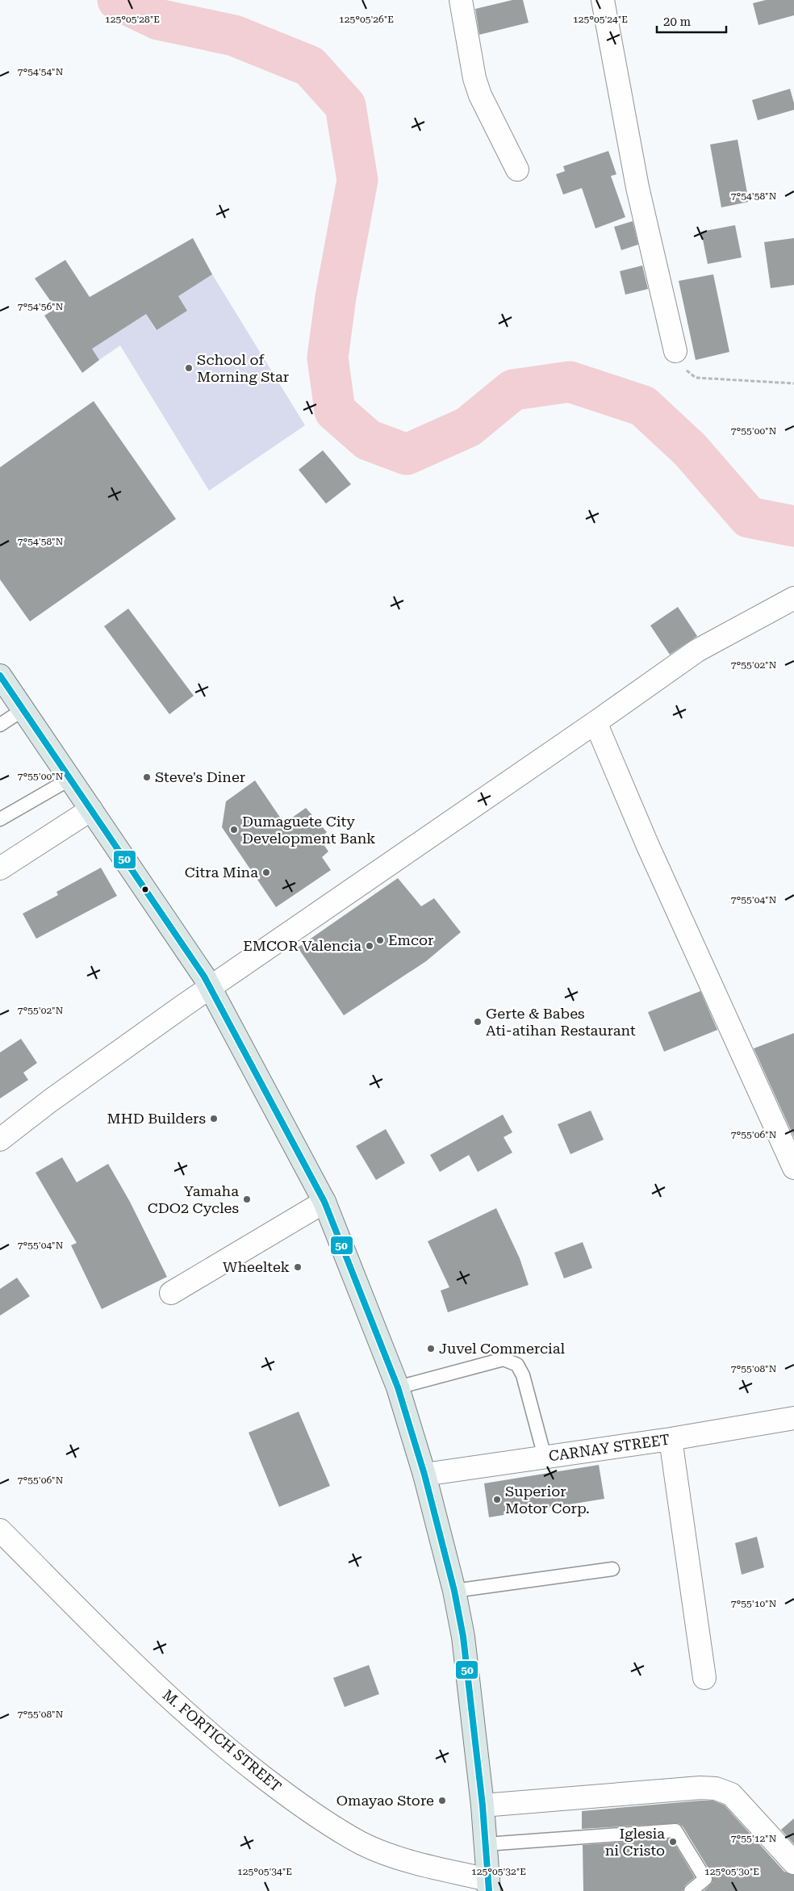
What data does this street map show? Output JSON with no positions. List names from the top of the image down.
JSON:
{
  "streets": {
    "street": ["CARNAY STREET", "M. FORTICH STREET"]
  },
  "places": [
    "School of Morning Star",
    "Steve's Diner",
    "Dumaguete City Development Bank",
    "Citra Mina",
    "Emcor",
    "EMCOR Valencia",
    "Gerte & Babes Ati-atihan Restaurant",
    "MHD Builders",
    "Yamaha CDO2 Cycles",
    "Wheeltek",
    "Juvel Commercial",
    "Superior Motor Corp.",
    "Omayao Store",
    "Iglesia ni Cristo"
  ],
  "lines": ["transit line 50"],
  "scale_bar": "20 m",
  "coordinates": [
    "125°05'28\"E",
    "125°05'26\"E",
    "125°05'24\"E",
    "7°54'54\"N",
    "7°54'58\"N",
    "7°54'56\"N",
    "7°55'00\"N",
    "7°55'02\"N",
    "7°55'04\"N",
    "7°55'06\"N",
    "7°55'08\"N",
    "7°55'10\"N",
    "7°55'12\"N",
    "125°05'34\"E",
    "125°05'32\"E",
    "125°05'30\"E"
  ]
}
